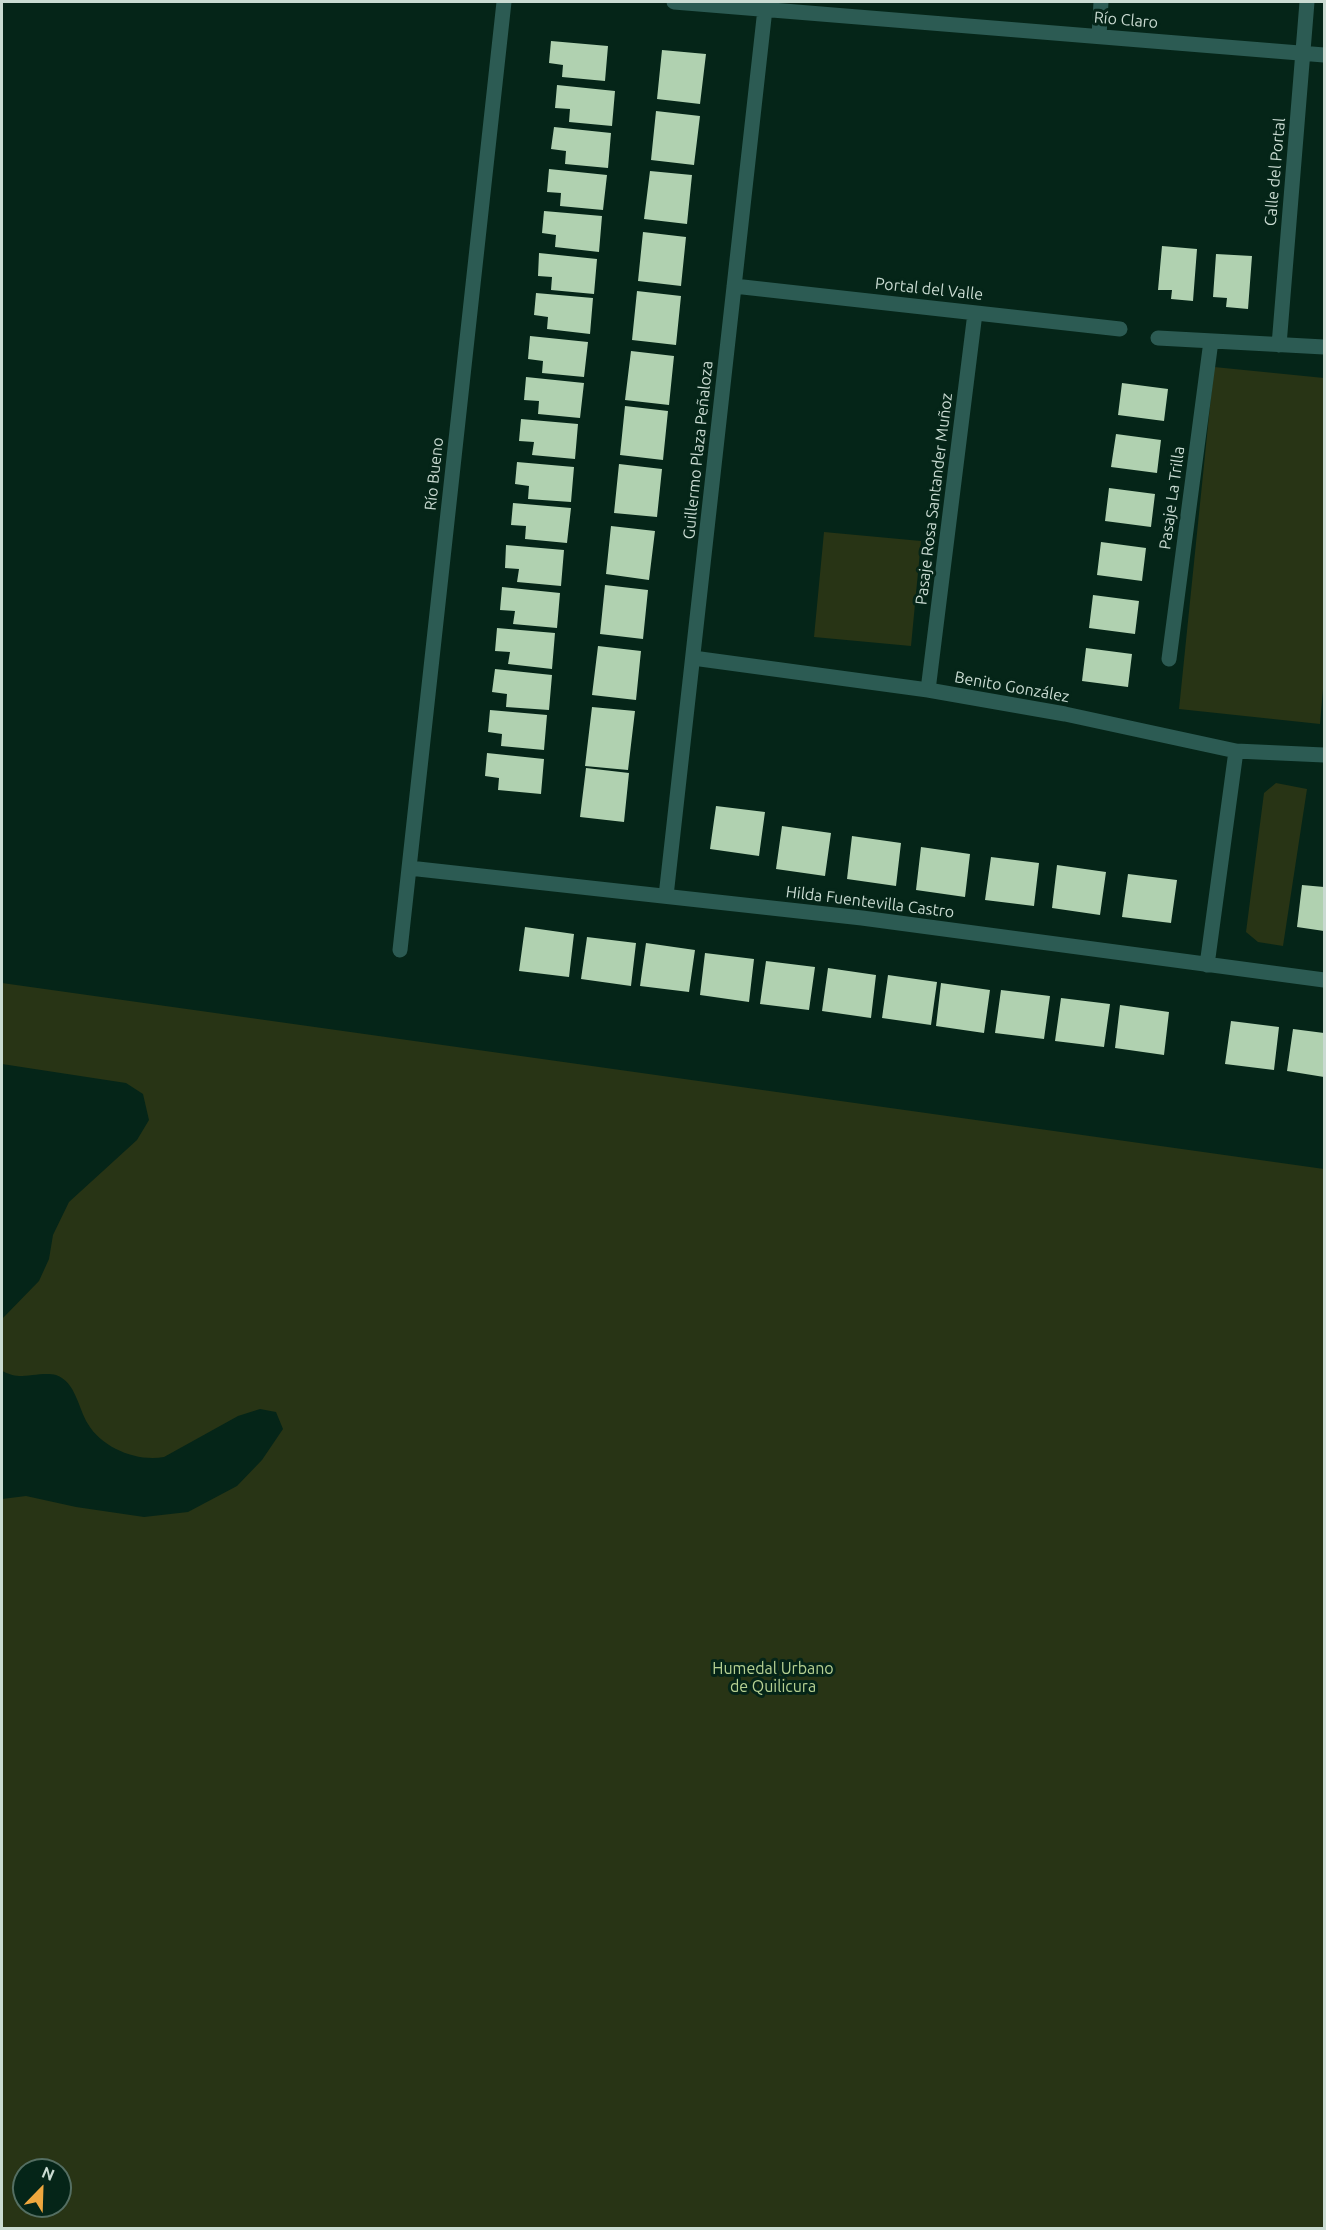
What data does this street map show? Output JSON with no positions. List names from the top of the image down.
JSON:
{
  "streets": {
    "street": [
      "Río Claro",
      "Calle del Portal",
      "Portal del Valle",
      "Guillermo Plaza Peñaloza",
      "Río Bueno",
      "Pasaje La Trilla",
      "Pasaje Rosa Santander Muñoz",
      "Benito González",
      "Hilda Fuentevilla Castro"
    ]
  },
  "crossings": [
    ["Río Claro", "Calle del Portal"],
    ["Río Claro", "Guillermo Plaza Peñaloza"],
    ["Portal del Valle", "Guillermo Plaza Peñaloza"],
    ["Portal del Valle", "Pasaje Rosa Santander Muñoz"],
    ["Guillermo Plaza Peñaloza", "Benito González"],
    ["Guillermo Plaza Peñaloza", "Hilda Fuentevilla Castro"],
    ["Río Bueno", "Hilda Fuentevilla Castro"],
    ["Pasaje Rosa Santander Muñoz", "Benito González"]
  ],
  "parks": ["Humedal Urbano de Quilicura"],
  "north": "top right"
}
